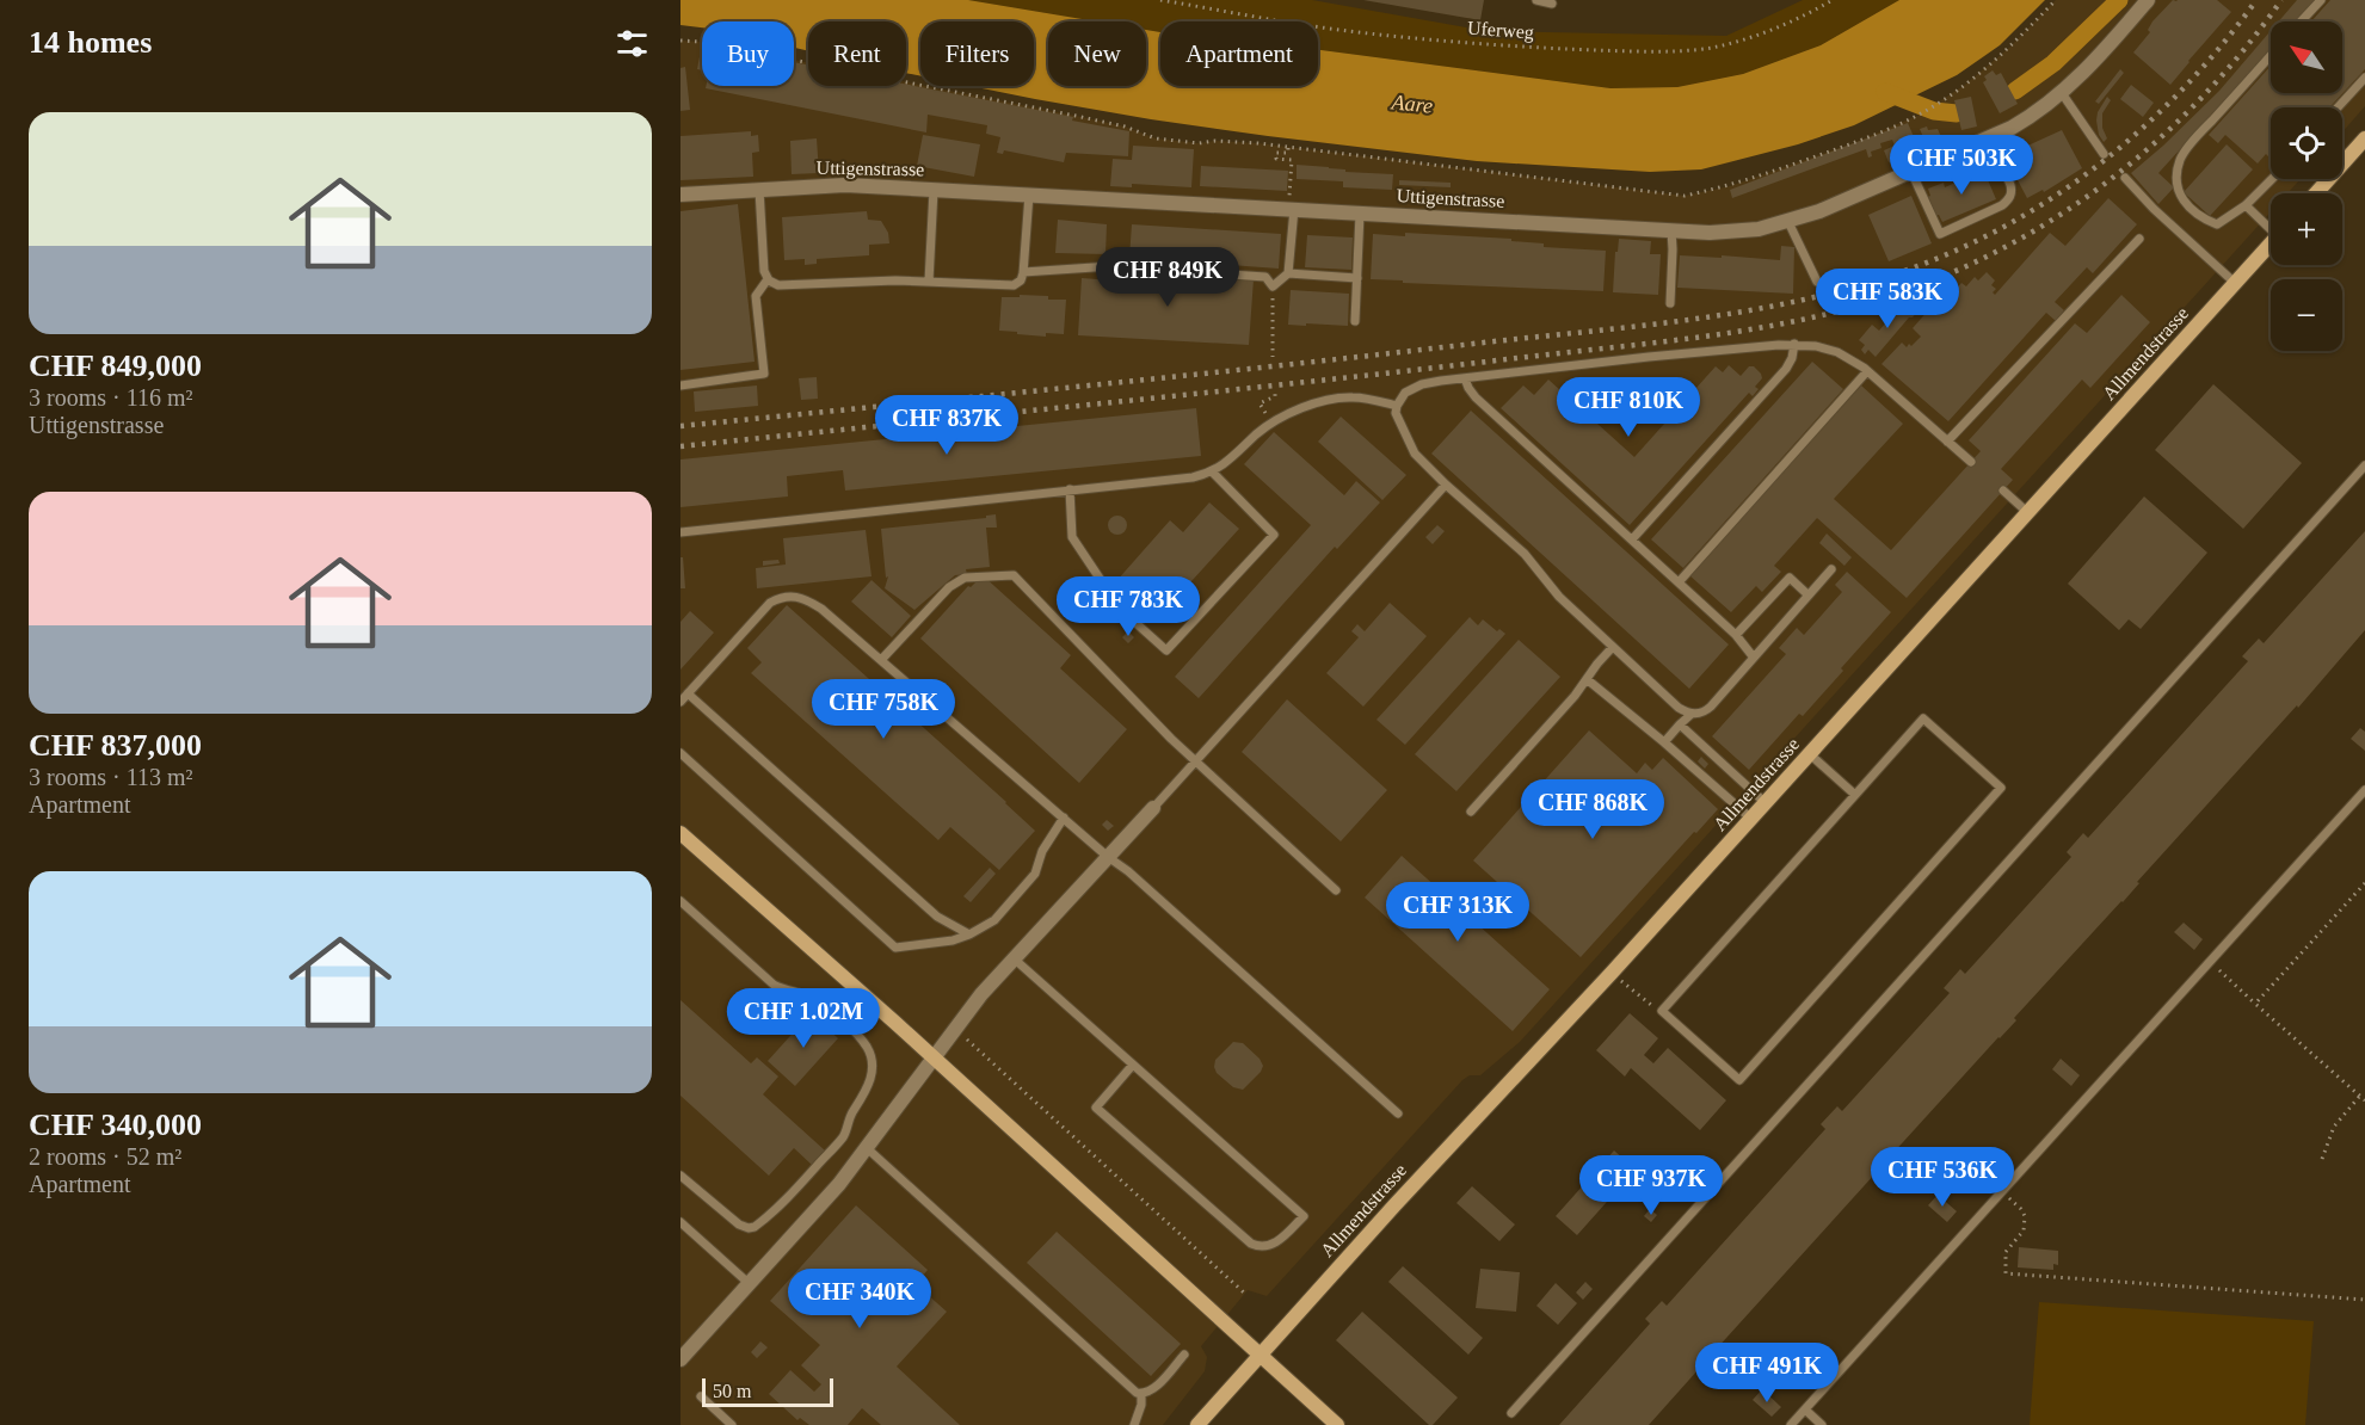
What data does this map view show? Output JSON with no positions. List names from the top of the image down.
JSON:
{
  "streets": {
    "main road": ["Allmendstrasse"],
    "street": ["Uttigenstrasse"],
    "path": ["Uferweg"]
  },
  "water": ["Aare"],
  "scale_bar": "50 m",
  "north": "top left",
  "page": {
    "heading": "14 homes",
    "map_buttons": ["+", "−"],
    "chip": [
      "Buy",
      "Rent",
      "Filters",
      "New",
      "Apartment"
    ],
    "list": [
      {
        "name": "CHF 849,000",
        "note": "3 rooms · 116 m² · Uttigenstrasse"
      },
      {
        "name": "CHF 837,000",
        "note": "3 rooms · 113 m² · Apartment"
      },
      {
        "name": "CHF 340,000",
        "note": "2 rooms · 52 m² · Apartment"
      }
    ],
    "price": [
      "CHF 503K",
      "CHF 849K",
      "CHF 583K",
      "CHF 810K",
      "CHF 837K",
      "CHF 783K",
      "CHF 758K",
      "CHF 868K",
      "CHF 313K",
      "CHF 1.02M",
      "CHF 536K",
      "CHF 937K",
      "CHF 340K",
      "CHF 491K"
    ],
    "scale": "50 m"
  }
}
